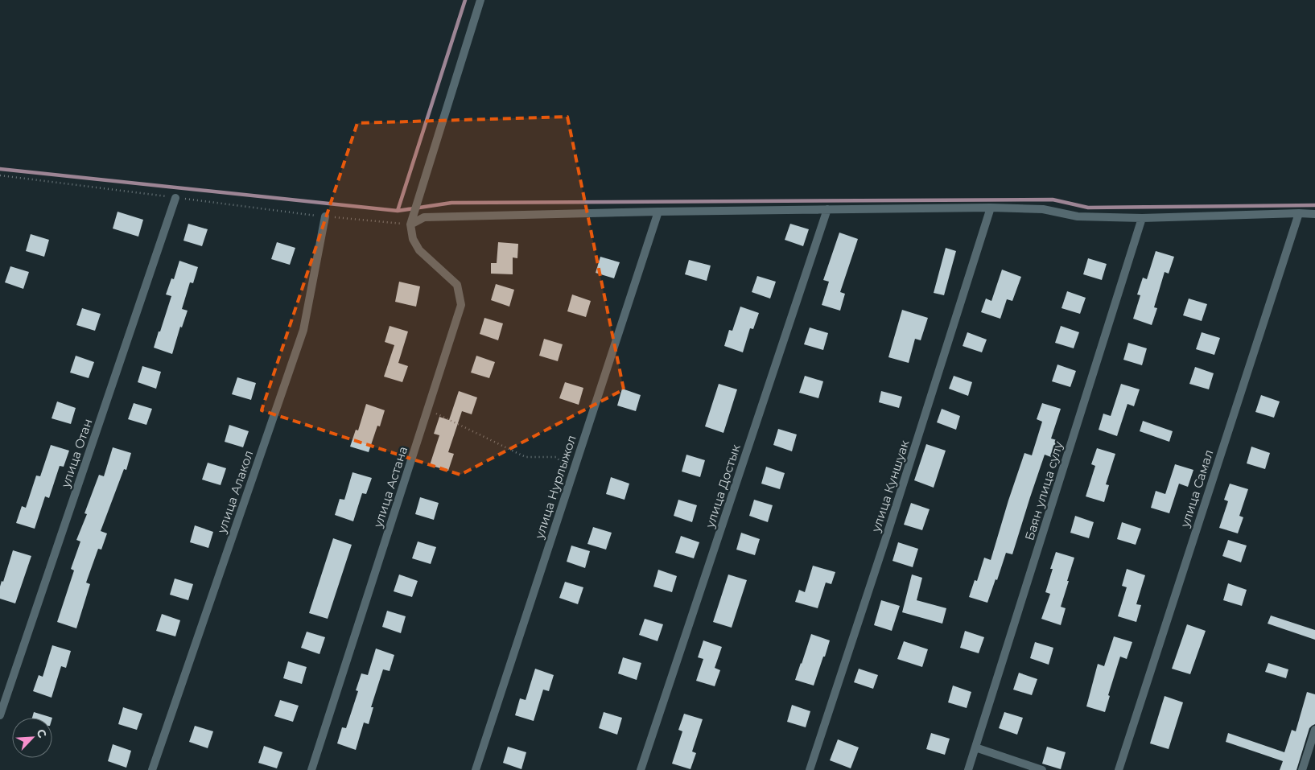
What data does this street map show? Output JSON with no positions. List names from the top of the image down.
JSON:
{
  "streets": {
    "street": [
      "улица Отан",
      "улица Достык",
      "улица Куншуак",
      "улица Астана",
      "улица Нурлыжол",
      "улица Самал",
      "Баян улица сулу",
      "улица Алакол"
    ]
  },
  "north": "top right"
}
